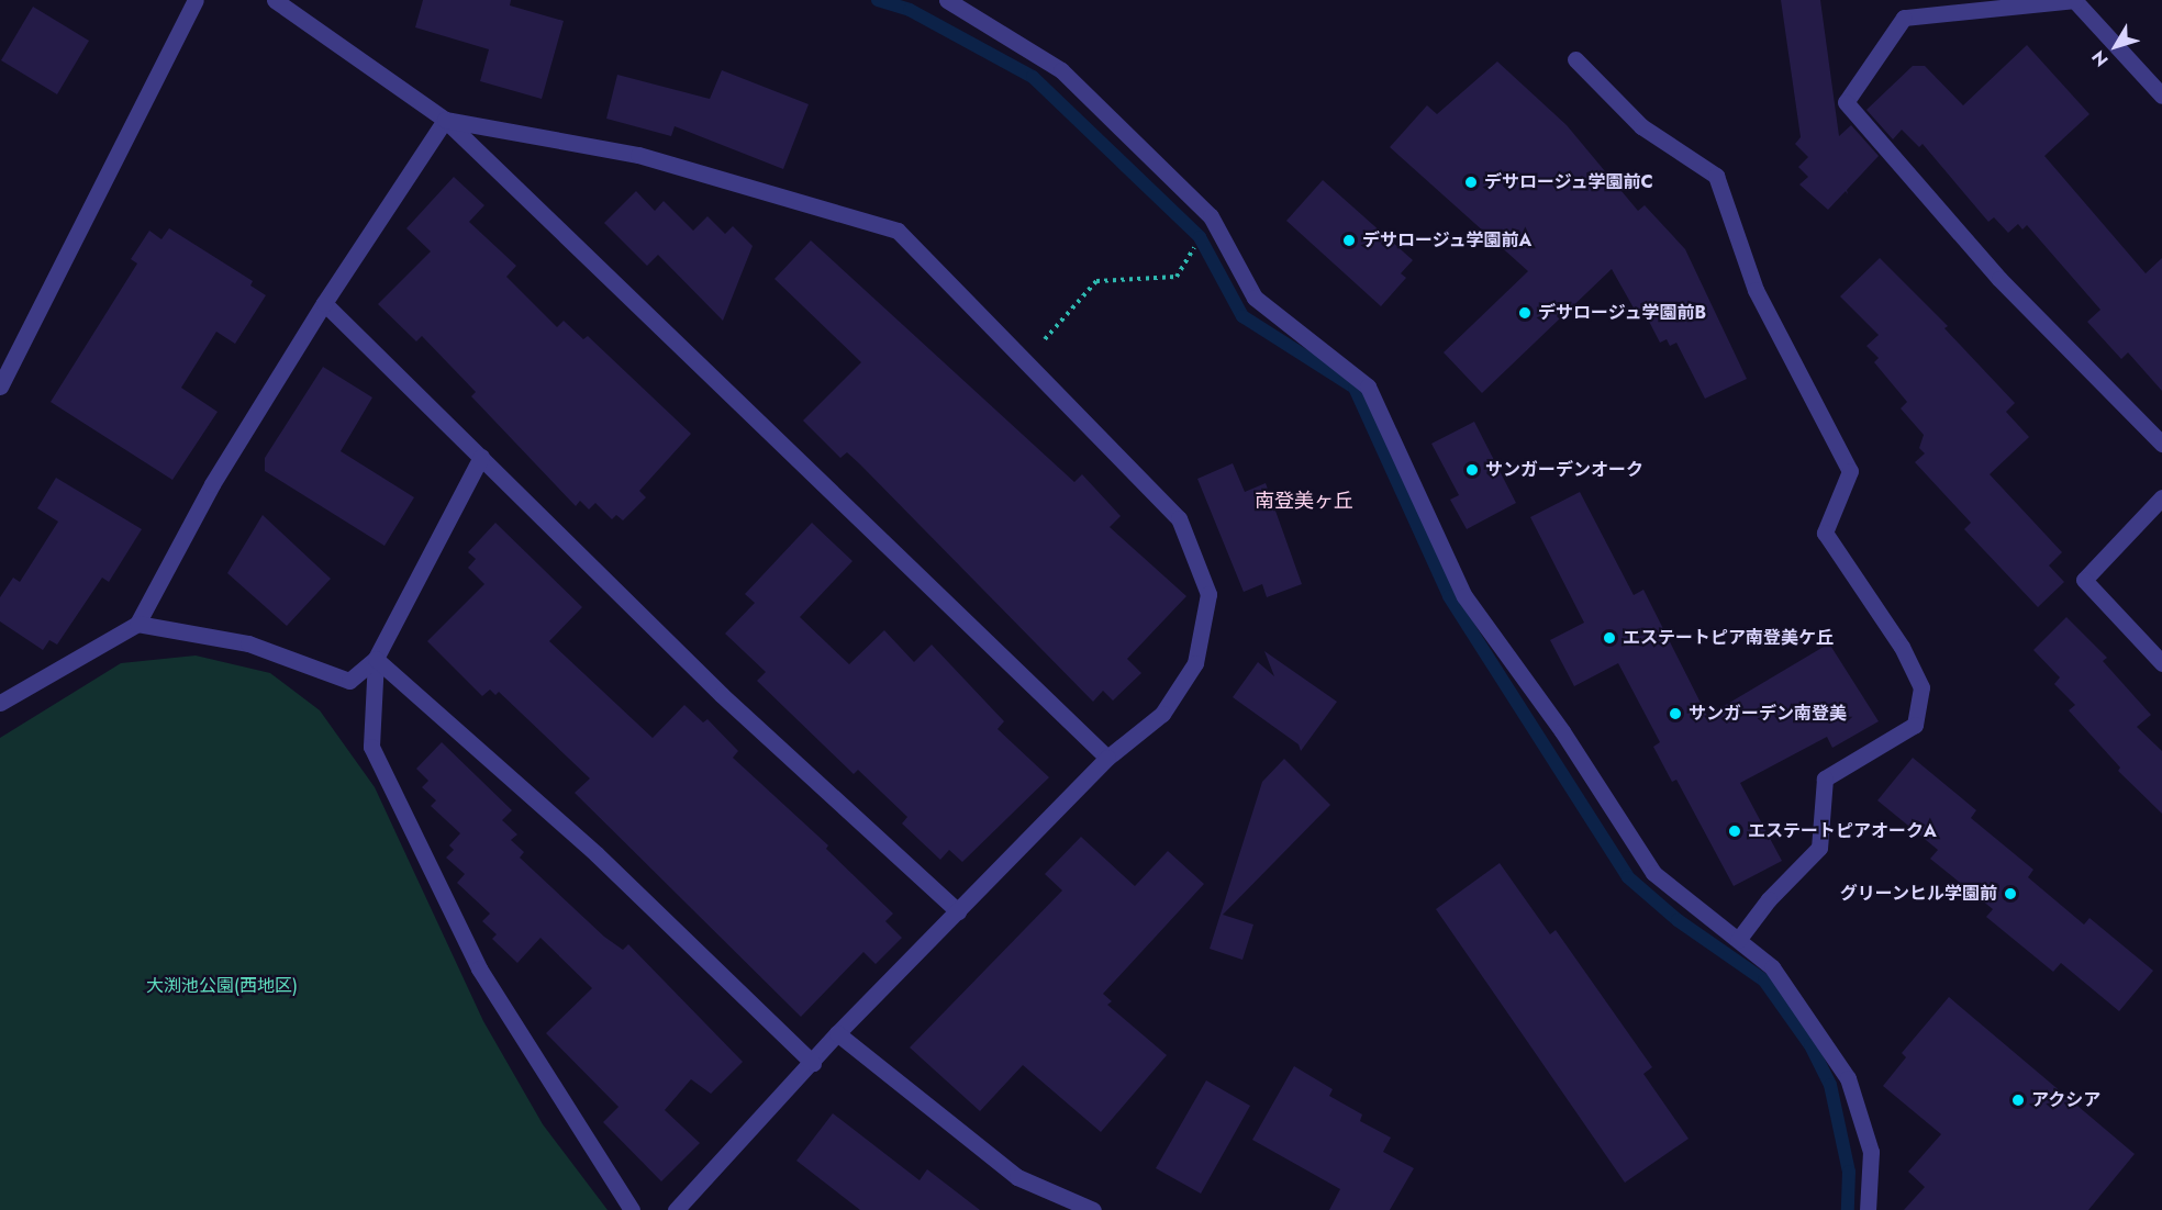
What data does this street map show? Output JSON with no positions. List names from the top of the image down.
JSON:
{
  "districts": ["南登美ヶ丘"],
  "parks": ["大渕池公園(西地区)"],
  "places": [
    "デサロージュ学園前C",
    "デサロージュ学園前A",
    "デサロージュ学園前B",
    "サンガーデンオーク",
    "エステートピア南登美ケ丘",
    "サンガーデン南登美",
    "エステートピアオークA",
    "グリーンヒル学園前",
    "アクシア"
  ],
  "north": "bottom left"
}
